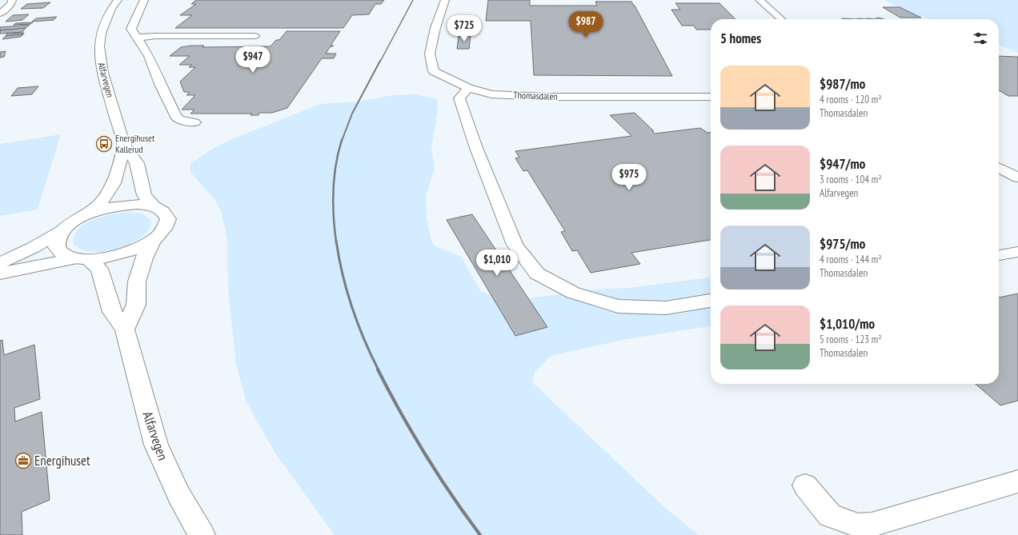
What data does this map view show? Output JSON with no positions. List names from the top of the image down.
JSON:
{
  "streets": {
    "street": ["Alfarvegen", "Thomasdalen"]
  },
  "places": {
    "bus stop": ["Energihuset Kallerud"],
    "office": ["Energihuset"]
  },
  "page": {
    "price": [
      "$987",
      "$725",
      "$947",
      "$975",
      "$1,010"
    ],
    "heading": "5 homes",
    "list": [
      {
        "name": "$987/mo",
        "note": "4 rooms · 120 m² · Thomasdalen"
      },
      {
        "name": "$947/mo",
        "note": "3 rooms · 104 m² · Alfarvegen"
      },
      {
        "name": "$975/mo",
        "note": "4 rooms · 144 m² · Thomasdalen"
      },
      {
        "name": "$1,010/mo",
        "note": "5 rooms · 123 m² · Thomasdalen"
      }
    ]
  }
}
